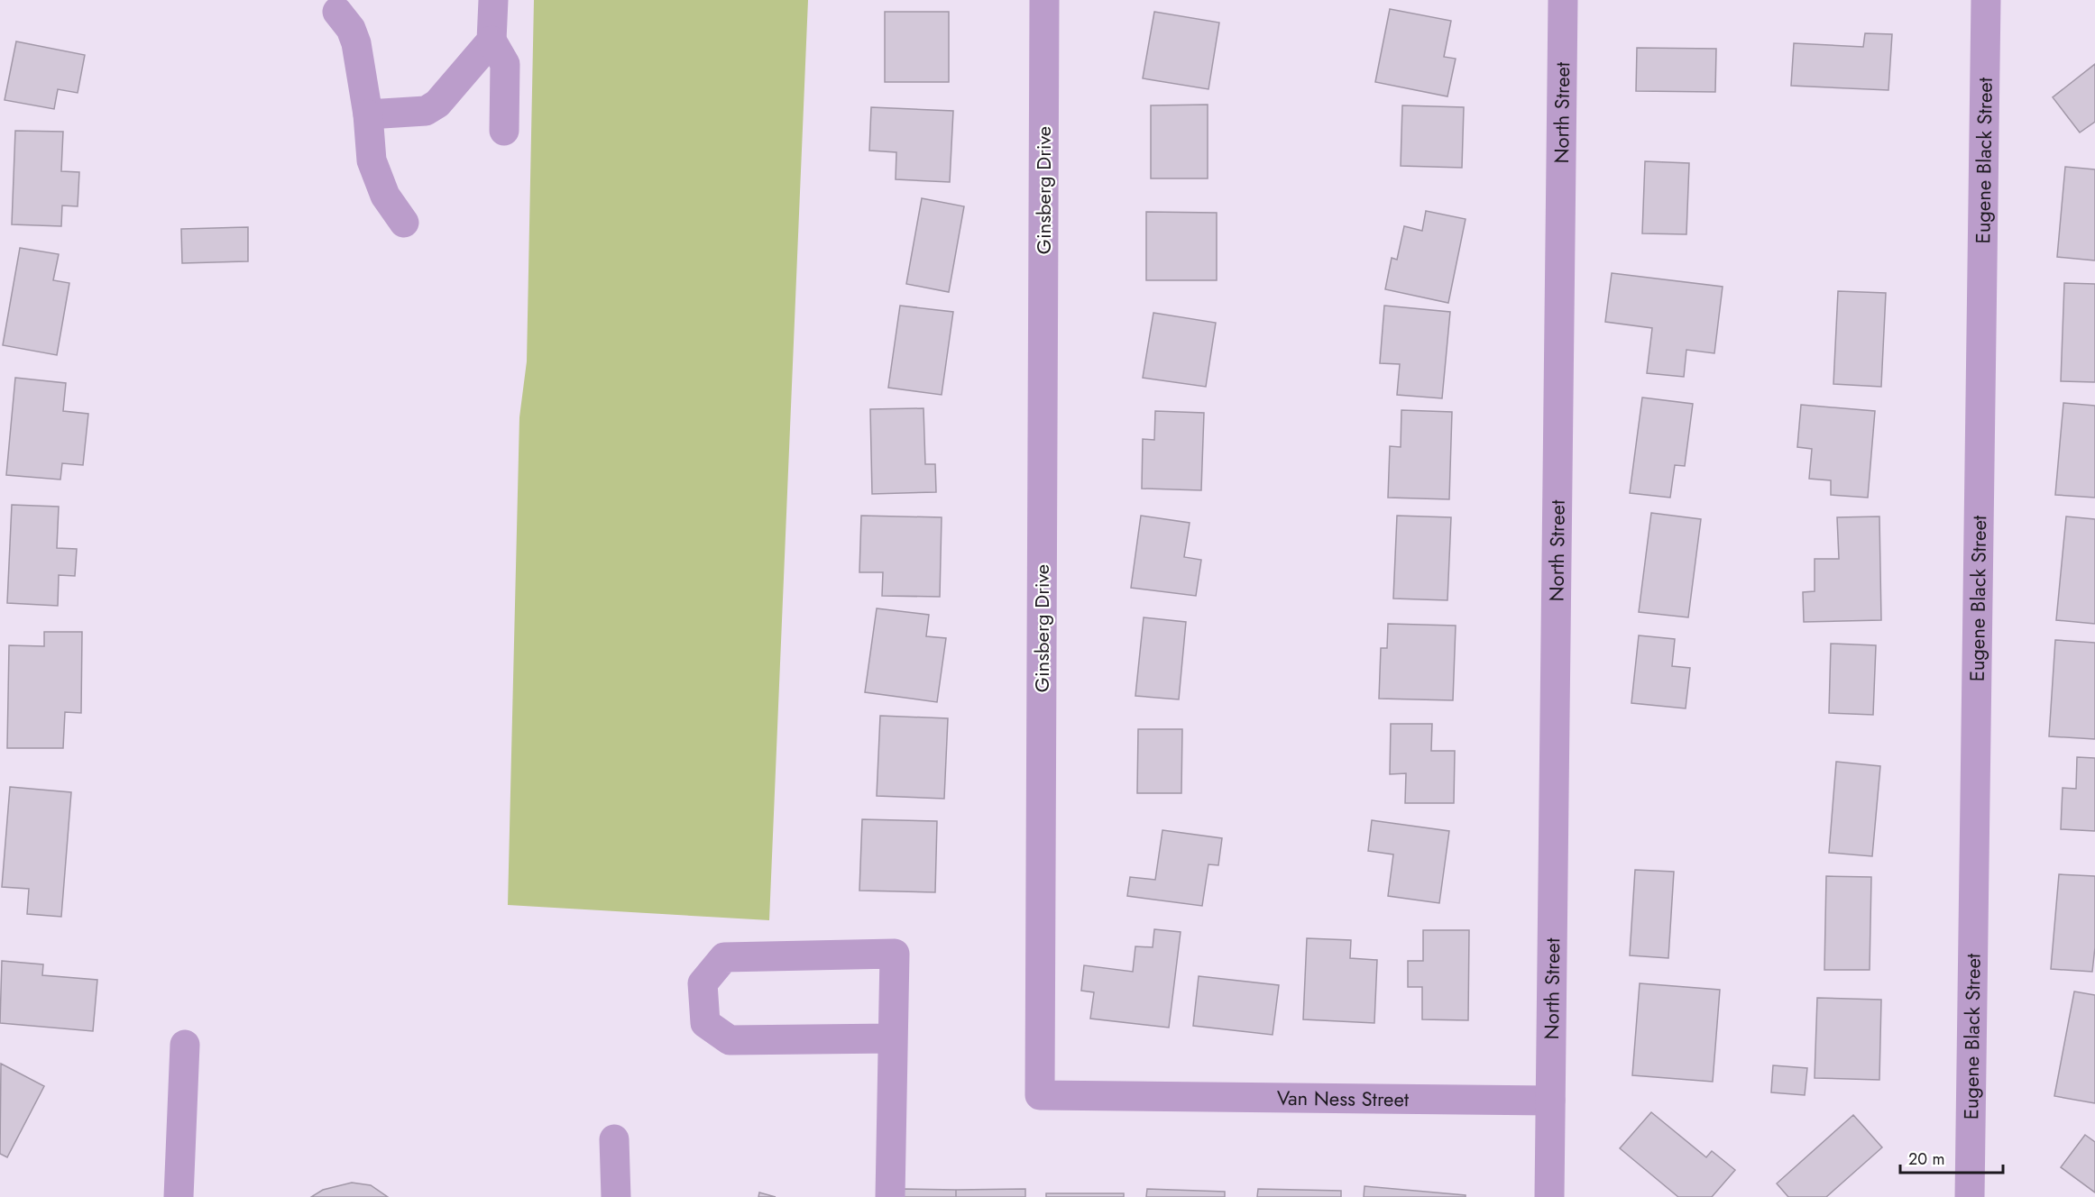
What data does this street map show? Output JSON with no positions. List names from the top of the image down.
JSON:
{
  "streets": {
    "street": [
      "North Street",
      "Eugene Black Street",
      "Ginsberg Drive",
      "Van Ness Street"
    ]
  },
  "crossings": [
    ["North Street", "Van Ness Street"],
    ["Ginsberg Drive", "Van Ness Street"]
  ],
  "scale_bar": "20 m"
}
